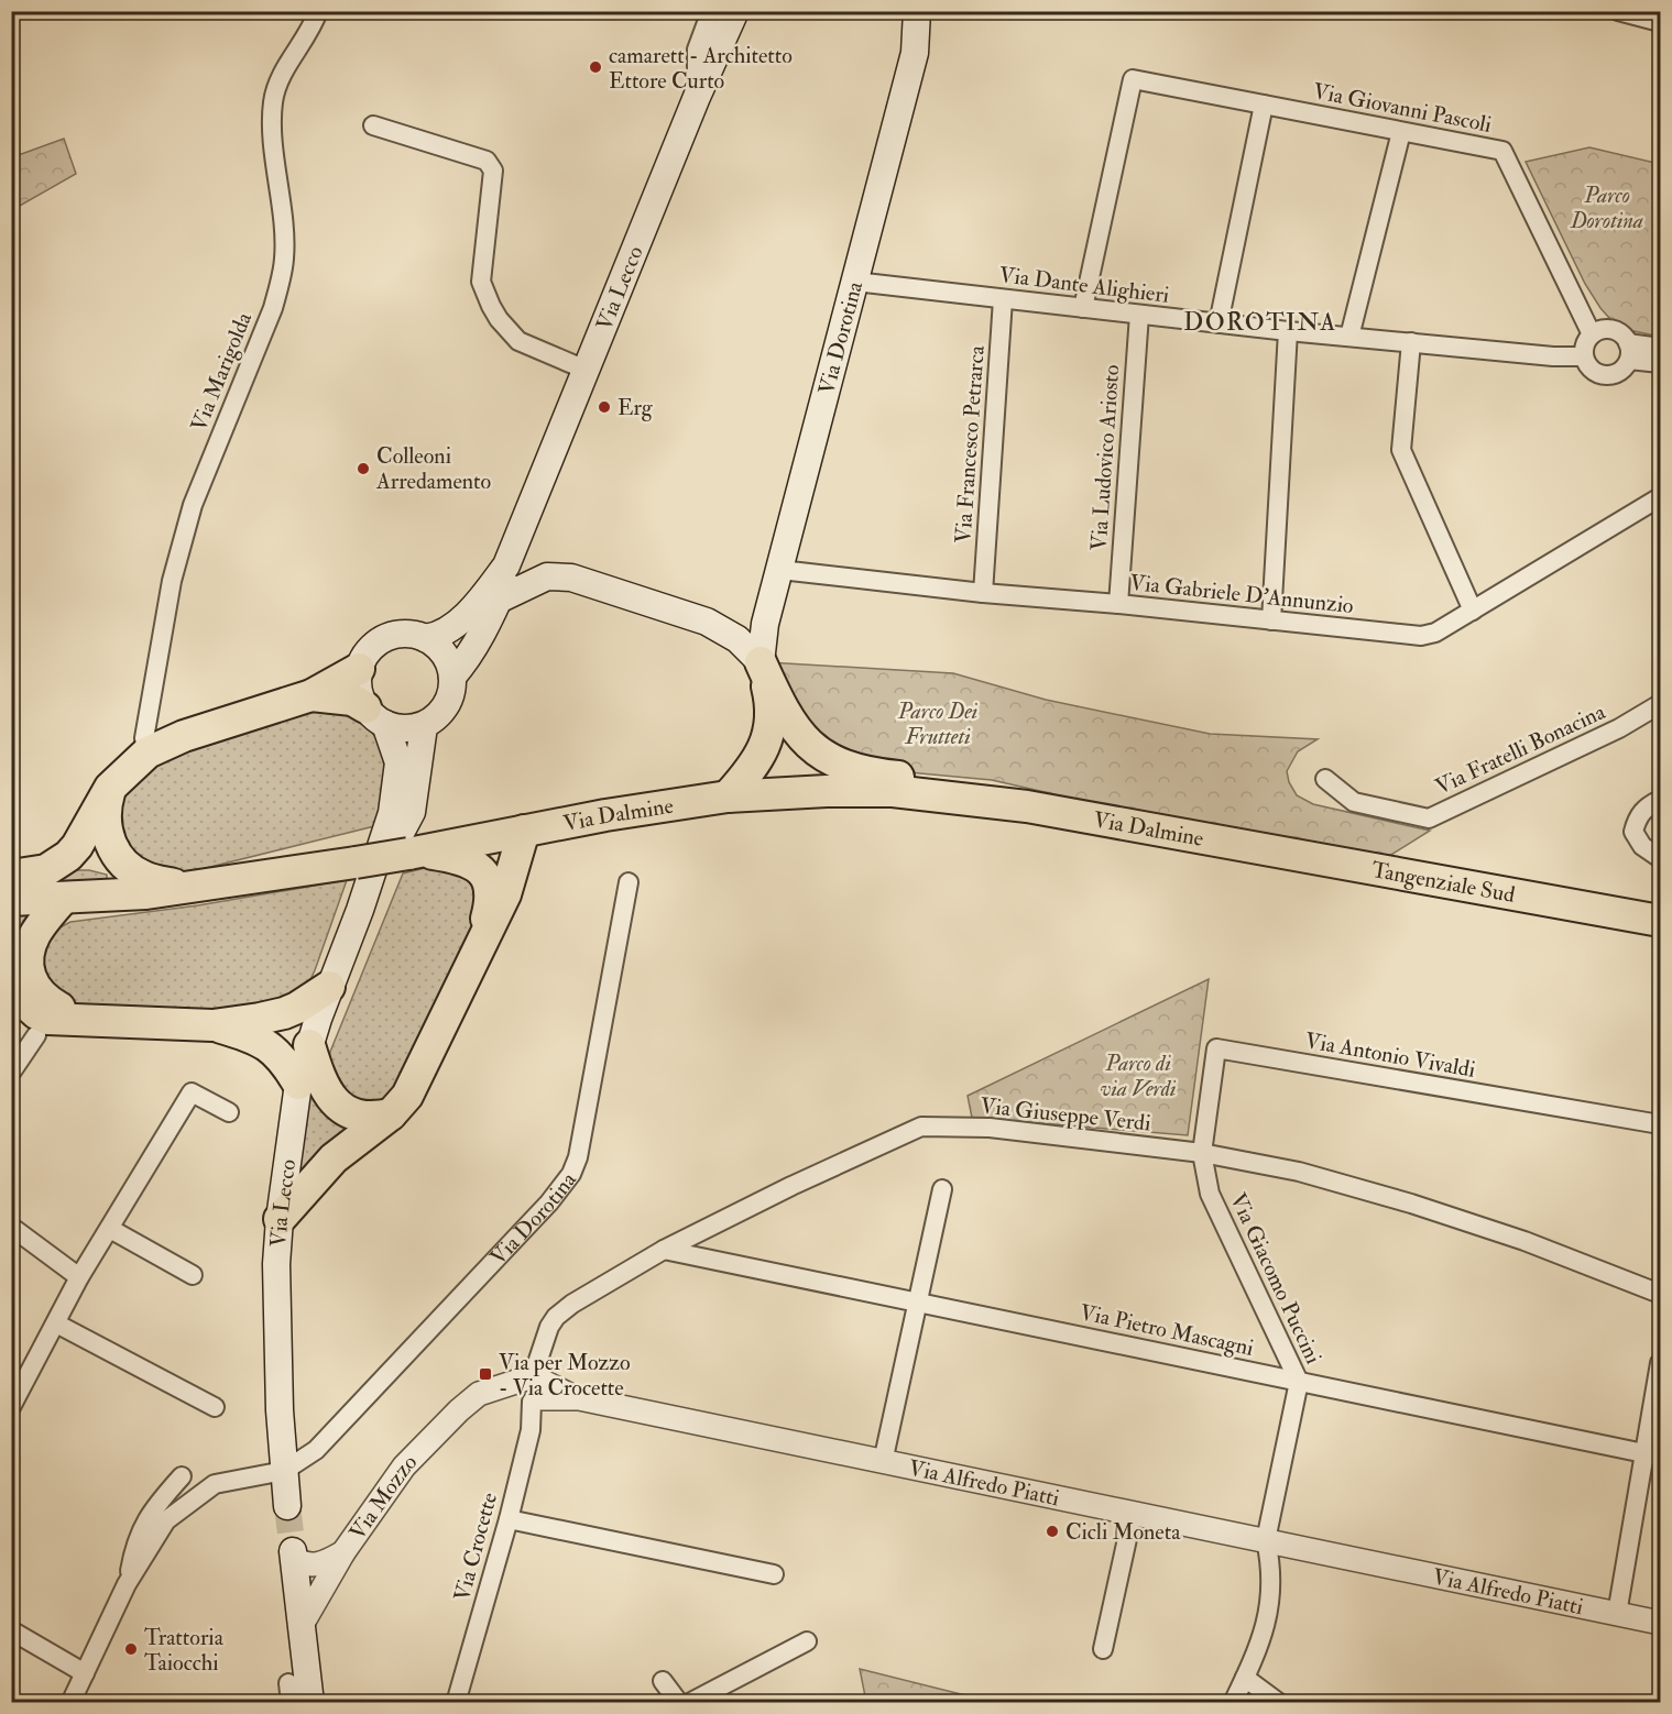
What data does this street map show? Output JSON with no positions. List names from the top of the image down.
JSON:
{
  "streets": {
    "highway": ["Via Dalmine", "Tangenziale Sud"],
    "main road": ["Via Lecco", "Via Dorotina"],
    "street": [
      "Via Giovanni Pascoli",
      "Via Dante Alighieri",
      "Via Marigolda",
      "Via Francesco Petrarca",
      "Via Ludovico Ariosto",
      "Via Gabriele D'Annunzio",
      "Via Fratelli Bonacina",
      "Via Antonio Vivaldi",
      "Via Giuseppe Verdi",
      "Via Giacomo Puccini",
      "Via Pietro Mascagni",
      "Via Alfredo Piatti",
      "Via Mozzo",
      "Via Crocette"
    ]
  },
  "crossings": [
    ["Via Giovanni Pascoli", "Via Dante Alighieri"],
    ["Via Dante Alighieri", "Via Dorotina"],
    ["Via Dante Alighieri", "Via Francesco Petrarca"],
    ["Via Dante Alighieri", "Via Ludovico Ariosto"],
    ["Via Lecco", "Via Dorotina"],
    ["Via Dorotina", "Via Gabriele D'Annunzio"],
    ["Via Francesco Petrarca", "Via Gabriele D'Annunzio"],
    ["Via Ludovico Ariosto", "Via Gabriele D'Annunzio"],
    ["Via Dalmine", "Tangenziale Sud"],
    ["Via Antonio Vivaldi", "Via Giuseppe Verdi"],
    ["Via Antonio Vivaldi", "Via Giacomo Puccini"],
    ["Via Giuseppe Verdi", "Via Giacomo Puccini"],
    ["Via Giuseppe Verdi", "Via Pietro Mascagni"],
    ["Via Giuseppe Verdi", "Via Alfredo Piatti"],
    ["Via Giuseppe Verdi", "Via Mozzo"],
    ["Via Giuseppe Verdi", "Via Crocette"],
    ["Via Giacomo Puccini", "Via Pietro Mascagni"],
    ["Via Giacomo Puccini", "Via Alfredo Piatti"],
    ["Via Alfredo Piatti", "Via Mozzo"],
    ["Via Alfredo Piatti", "Via Crocette"],
    ["Via Mozzo", "Via Crocette"]
  ],
  "districts": ["DOROTINA"],
  "parks": ["Parco Dorotina", "Parco Dei Frutteti", "Parco di via Verdi"],
  "places": {
    "other": [
      "camarett - Architetto Ettore Curto",
      "Erg",
      "Colleoni Arredamento",
      "Cicli Moneta",
      "Trattoria Taiocchi"
    ],
    "transit": ["Via per Mozzo - Via Crocette"]
  }
}
